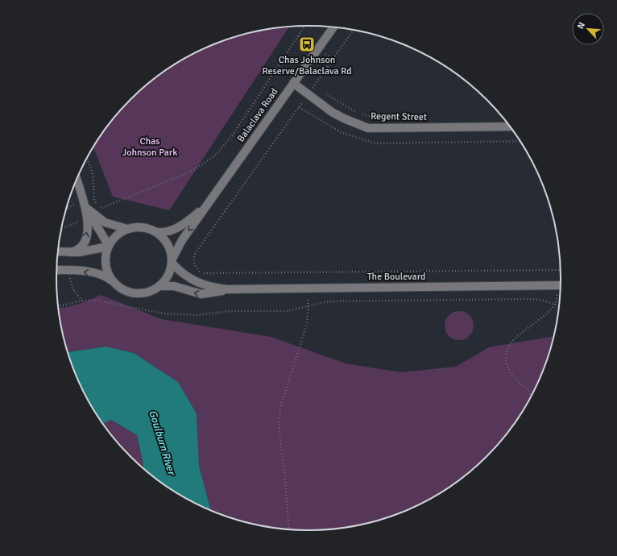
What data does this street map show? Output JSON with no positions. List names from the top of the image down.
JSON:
{
  "streets": {
    "street": ["Balaclava Road", "Regent Street", "The Boulevard"]
  },
  "crossings": [
    ["Balaclava Road", "Regent Street"],
    ["Balaclava Road", "The Boulevard"]
  ],
  "water": ["Goulburn River"],
  "parks": ["Chas Johnson Park"],
  "places": {
    "bus stop": ["Chas Johnson Reserve/Balaclava Rd"]
  },
  "north": "top left"
}
